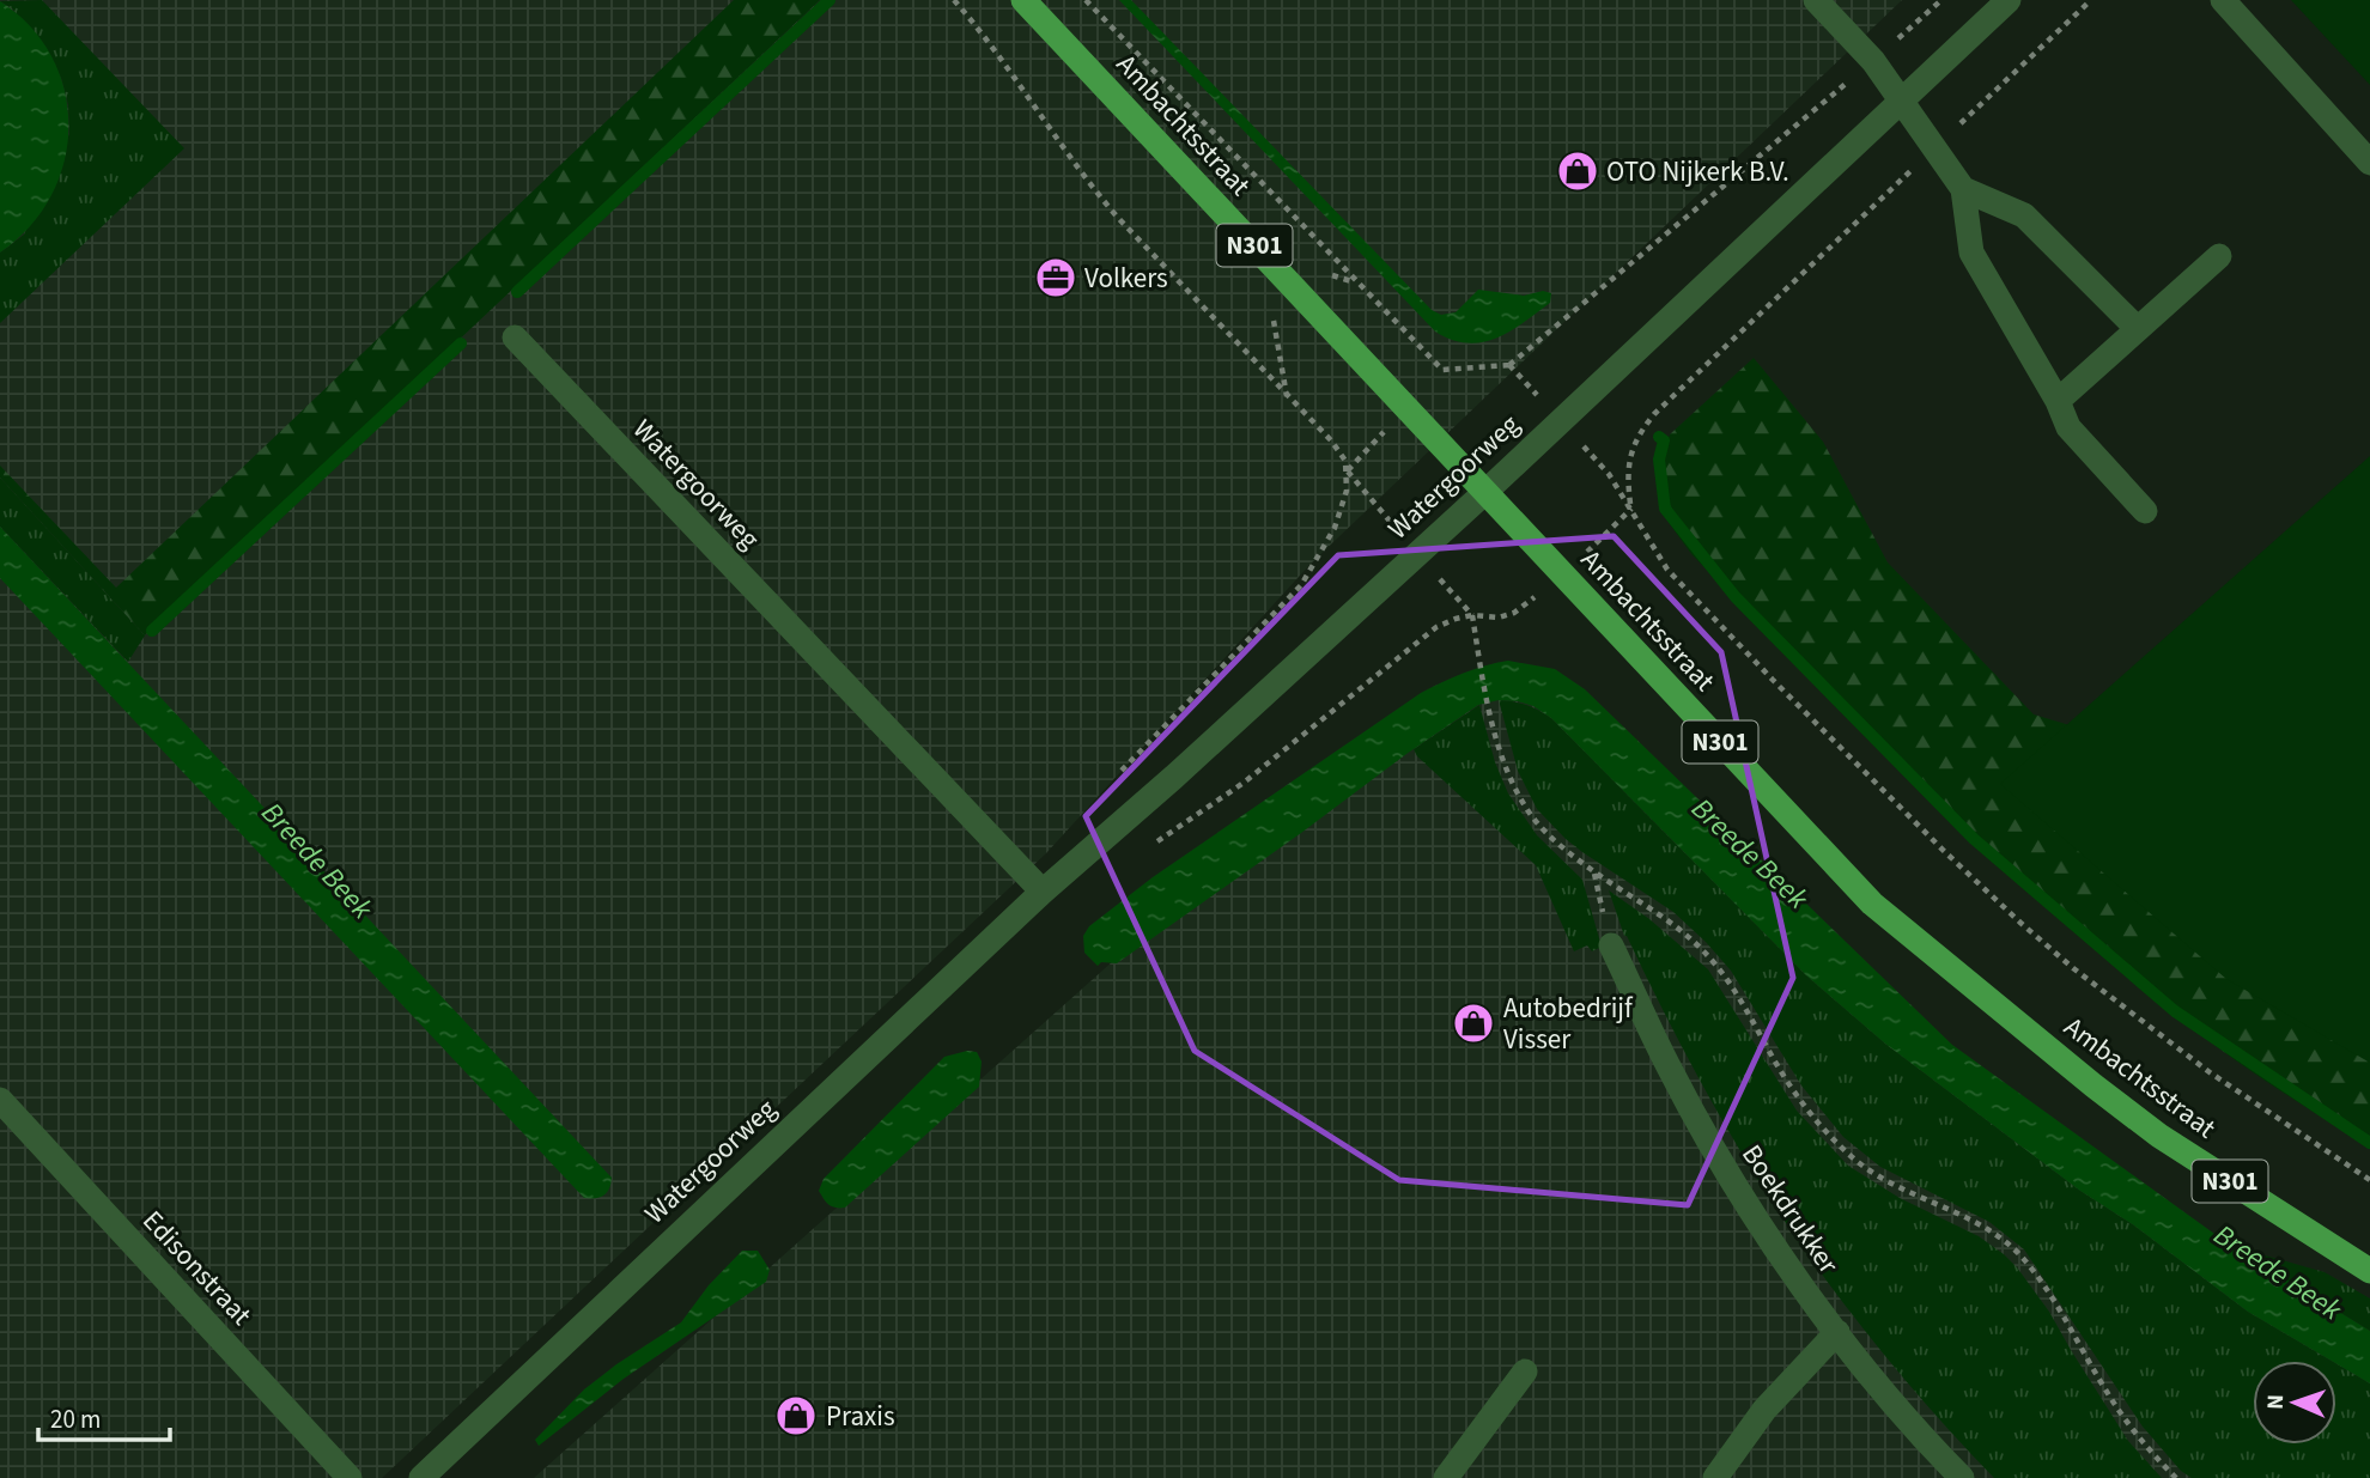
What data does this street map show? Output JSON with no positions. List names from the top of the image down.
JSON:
{
  "streets": {
    "main road": ["Ambachtsstraat", "N301"],
    "street": ["Watergoorweg", "Boekdrukker", "Edisonstraat"]
  },
  "crossings": [
    ["Ambachtsstraat", "Watergoorweg"]
  ],
  "water": ["Breede Beek"],
  "places": {
    "shop": ["OTO Nijkerk B.V.", "Autobedrijf Visser", "Praxis"],
    "office": ["Volkers"]
  },
  "scale_bar": "20 m",
  "north": "left"
}
